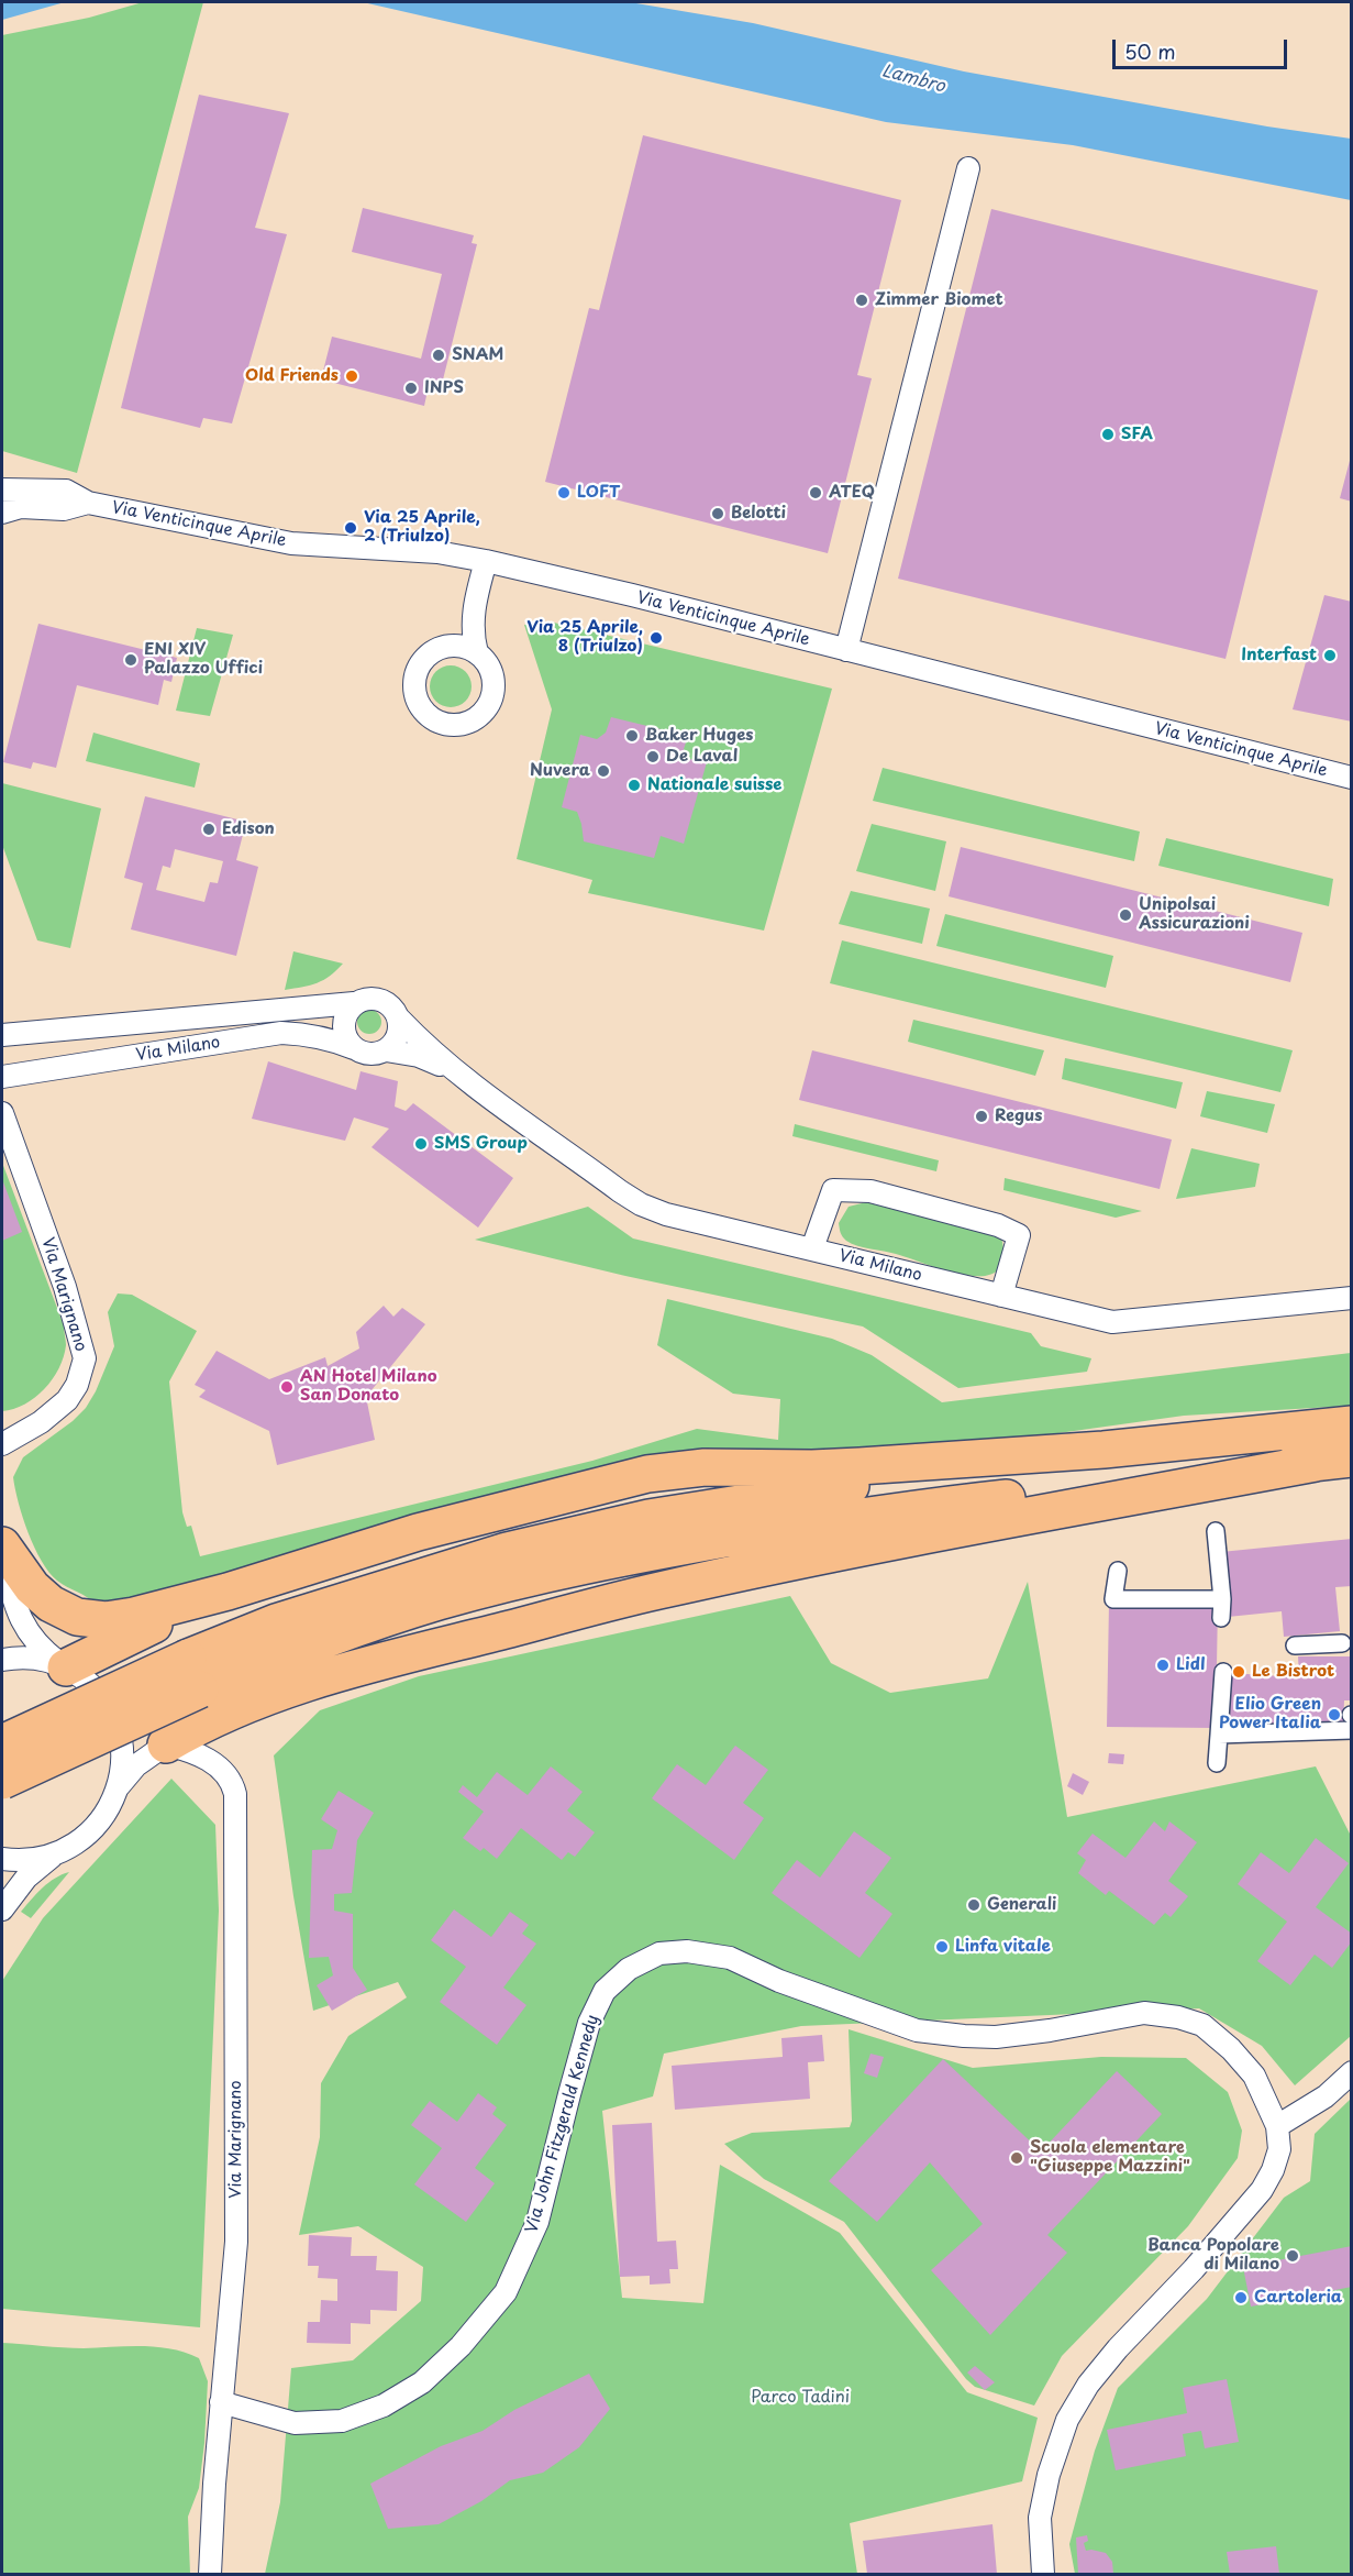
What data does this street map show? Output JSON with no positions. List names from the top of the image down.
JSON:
{
  "streets": {
    "street": [
      "Via Venticinque Aprile",
      "Via Milano",
      "Via Marignano",
      "Via John Fitzgerald Kennedy"
    ]
  },
  "crossings": [
    ["Via Marignano", "Via John Fitzgerald Kennedy"]
  ],
  "water": ["Lambro"],
  "parks": ["Parco Tadini"],
  "places": [
    "Zimmer Biomet",
    "SNAM",
    "Old Friends",
    "INPS",
    "SFA",
    "LOFT",
    "ATEQ",
    "Belotti",
    "Via 25 Aprile, 2 (Triulzo)",
    "Via 25 Aprile, 8 (Triulzo)",
    "Interfast",
    "ENI XIV Palazzo Uffici",
    "Baker Huges",
    "De Laval",
    "Nuvera",
    "Nationale suisse",
    "Edison",
    "Unipolsai Assicurazioni",
    "Regus",
    "SMS Group",
    "AN Hotel Milano San Donato",
    "Lidl",
    "Le Bistrot",
    "Elio Green Power Italia",
    "Generali",
    "Linfa vitale",
    "Scuola elementare \"Giuseppe Mazzini\"",
    "Banca Popolare di Milano",
    "Cartoleria"
  ],
  "scale_bar": "50 m"
}
